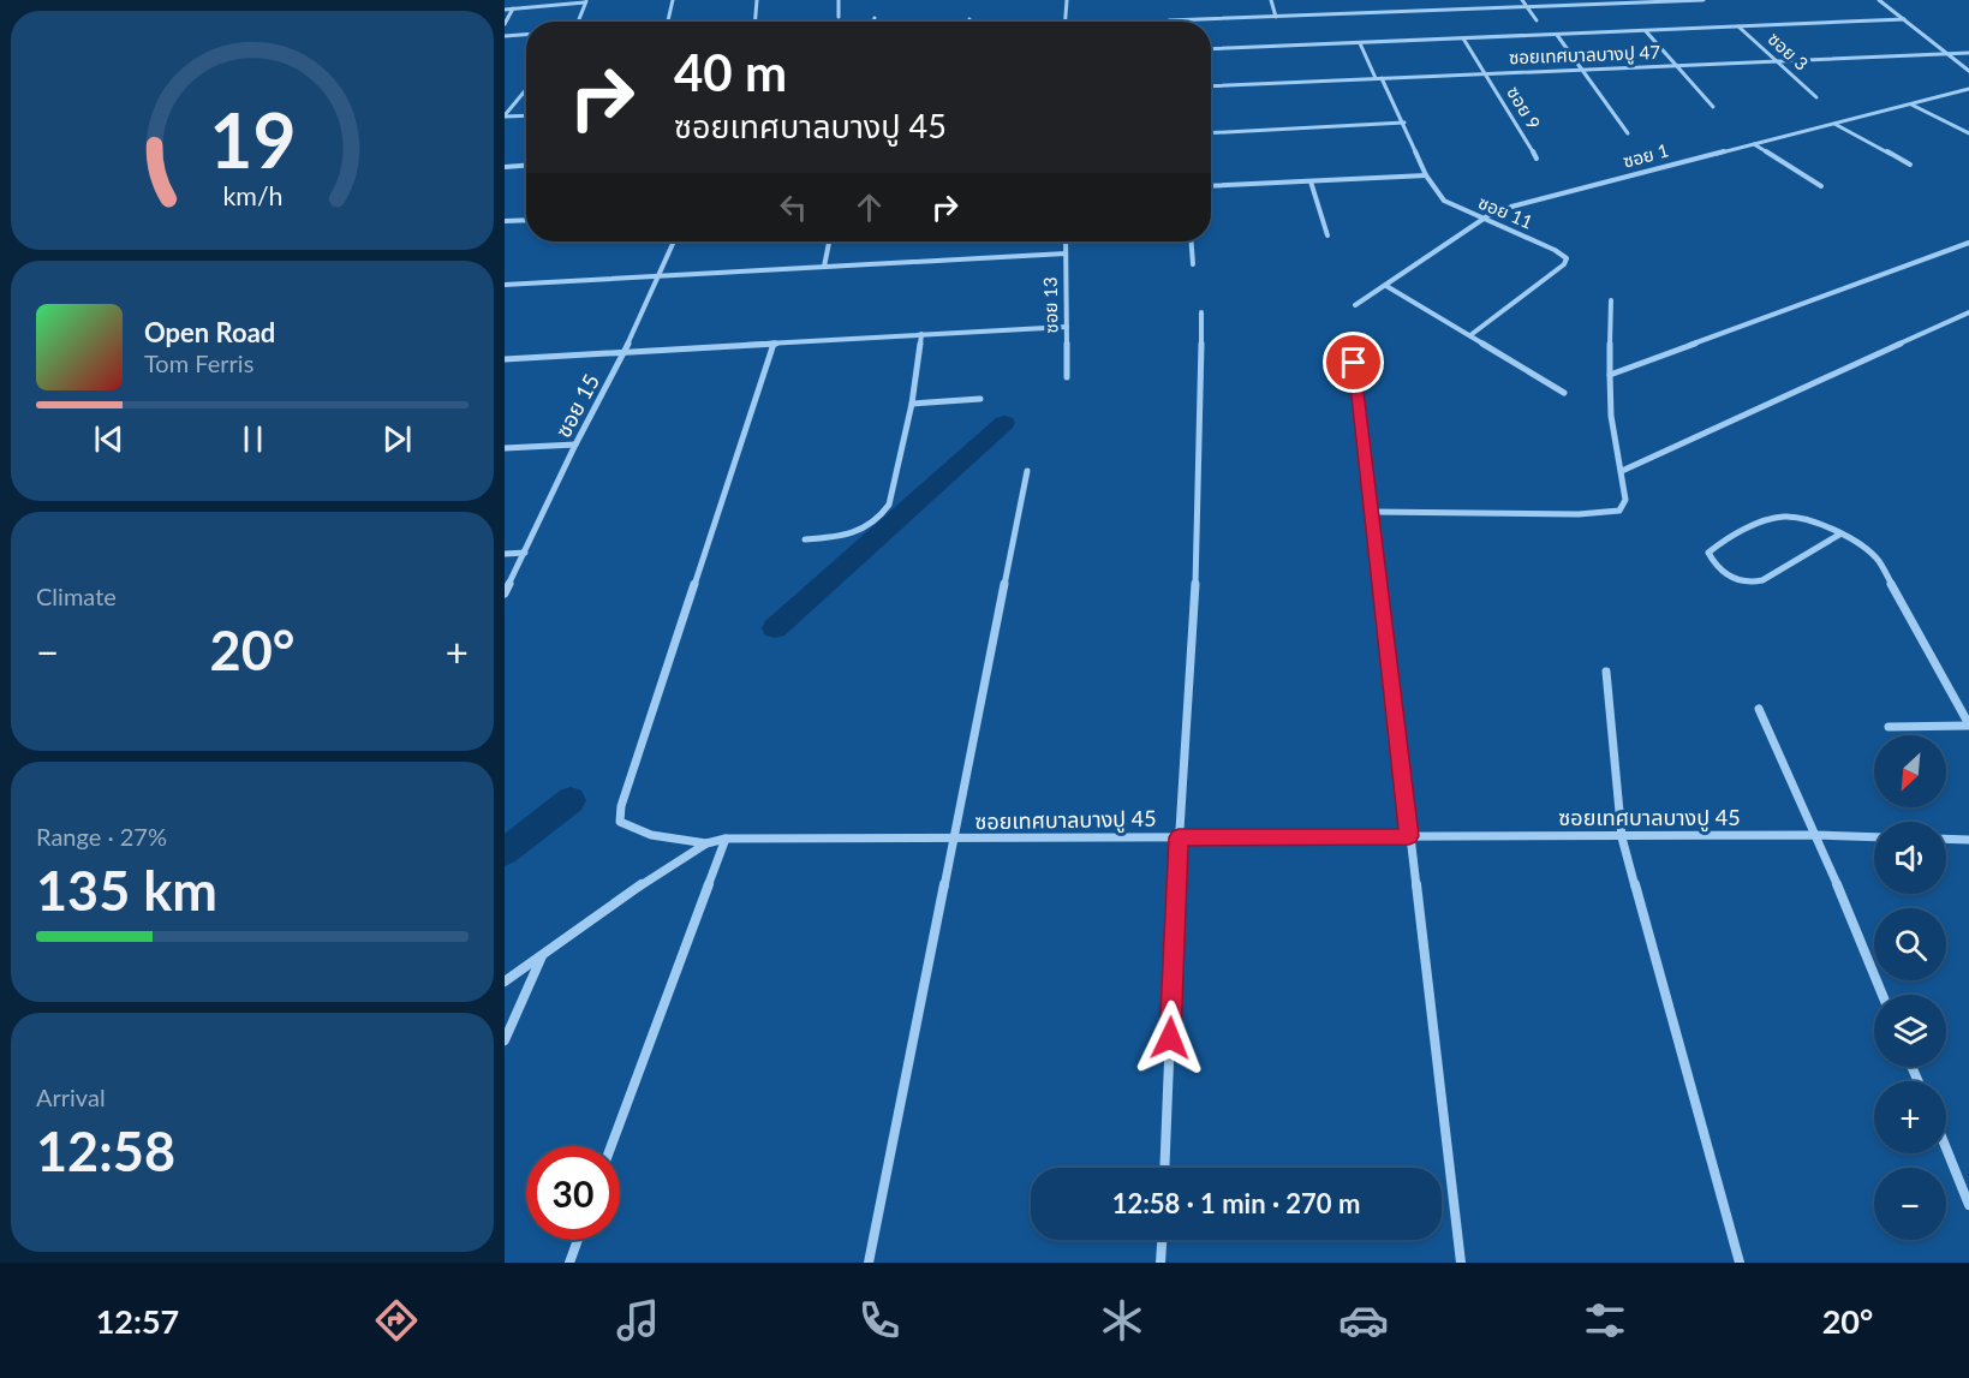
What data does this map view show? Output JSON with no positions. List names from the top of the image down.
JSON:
{
  "streets": {
    "street": [
      "ซอย 3",
      "ซอยเทศบาลบางปู 47",
      "ซอย 9",
      "ซอย 1",
      "ซอย 11",
      "ซอย 13",
      "ซอย 15",
      "ซอยเทศบาลบางปู 45"
    ]
  },
  "crossings": [
    ["ซอย 3", "ซอยเทศบาลบางปู 47"],
    ["ซอยเทศบาลบางปู 47", "ซอย 9"],
    ["ซอยเทศบาลบางปู 47", "ซอย 11"],
    ["ซอย 1", "ซอย 11"]
  ],
  "north": "bottom left",
  "page": {
    "turn": ["40 m", "ซอยเทศบาลบางปู 45"],
    "song": ["Open Road", "Tom Ferris"],
    "tile": [
      "Climate",
      ["Range · 27%", "135 km"],
      ["Arrival", "12:58"]
    ],
    "heat": ["−", "20°", "+"],
    "map_buttons": ["+", "−"],
    "limit": "30",
    "trip": "12:58 · 1 min · 270 m",
    "tabs": ["12:57", "20°"],
    "gauge": ["19", "km/h"]
  }
}
